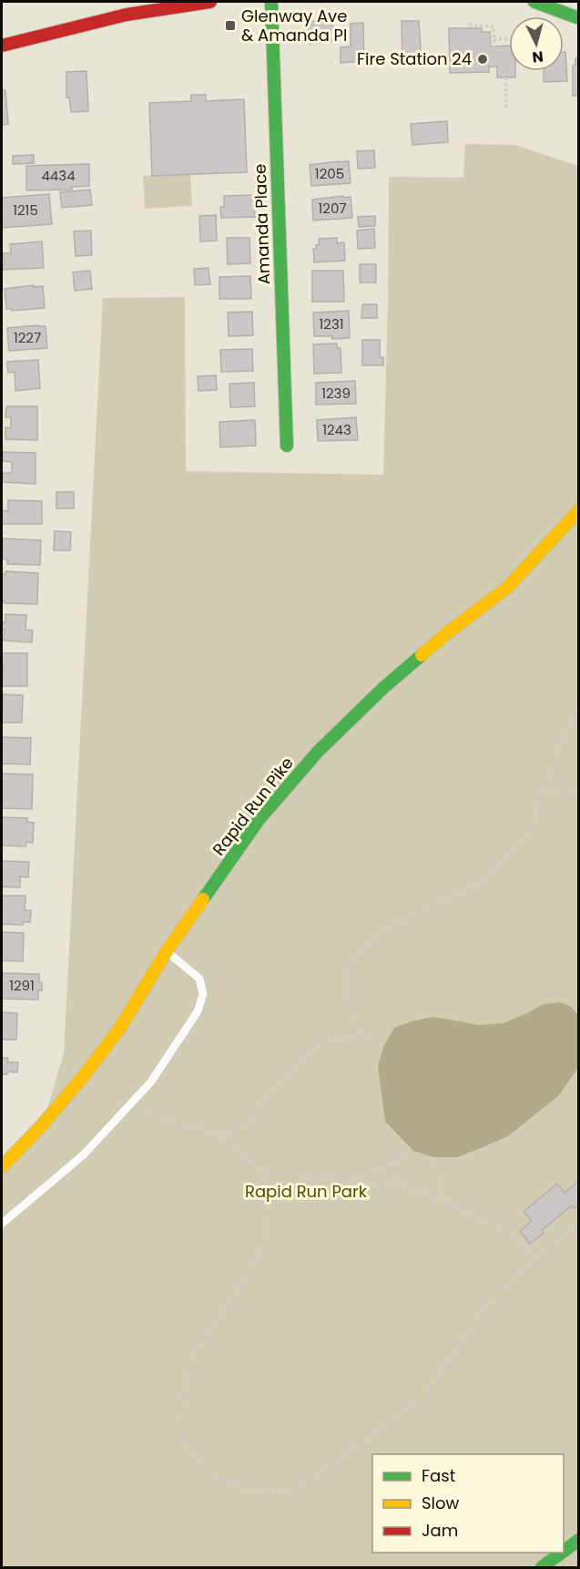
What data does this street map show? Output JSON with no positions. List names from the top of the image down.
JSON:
{
  "streets": {
    "street": ["Amanda Place", "Rapid Run Pike"]
  },
  "parks": ["Rapid Run Park"],
  "places": {
    "transit": ["Glenway Ave & Amanda Pl"],
    "other": ["Fire Station 24"]
  },
  "house_numbers": [
    "1205",
    "4434",
    "1207",
    "1215",
    "1231",
    "1227",
    "1239",
    "1243",
    "1291"
  ],
  "legend": ["Fast", "Slow", "Jam"],
  "north": "bottom"
}
